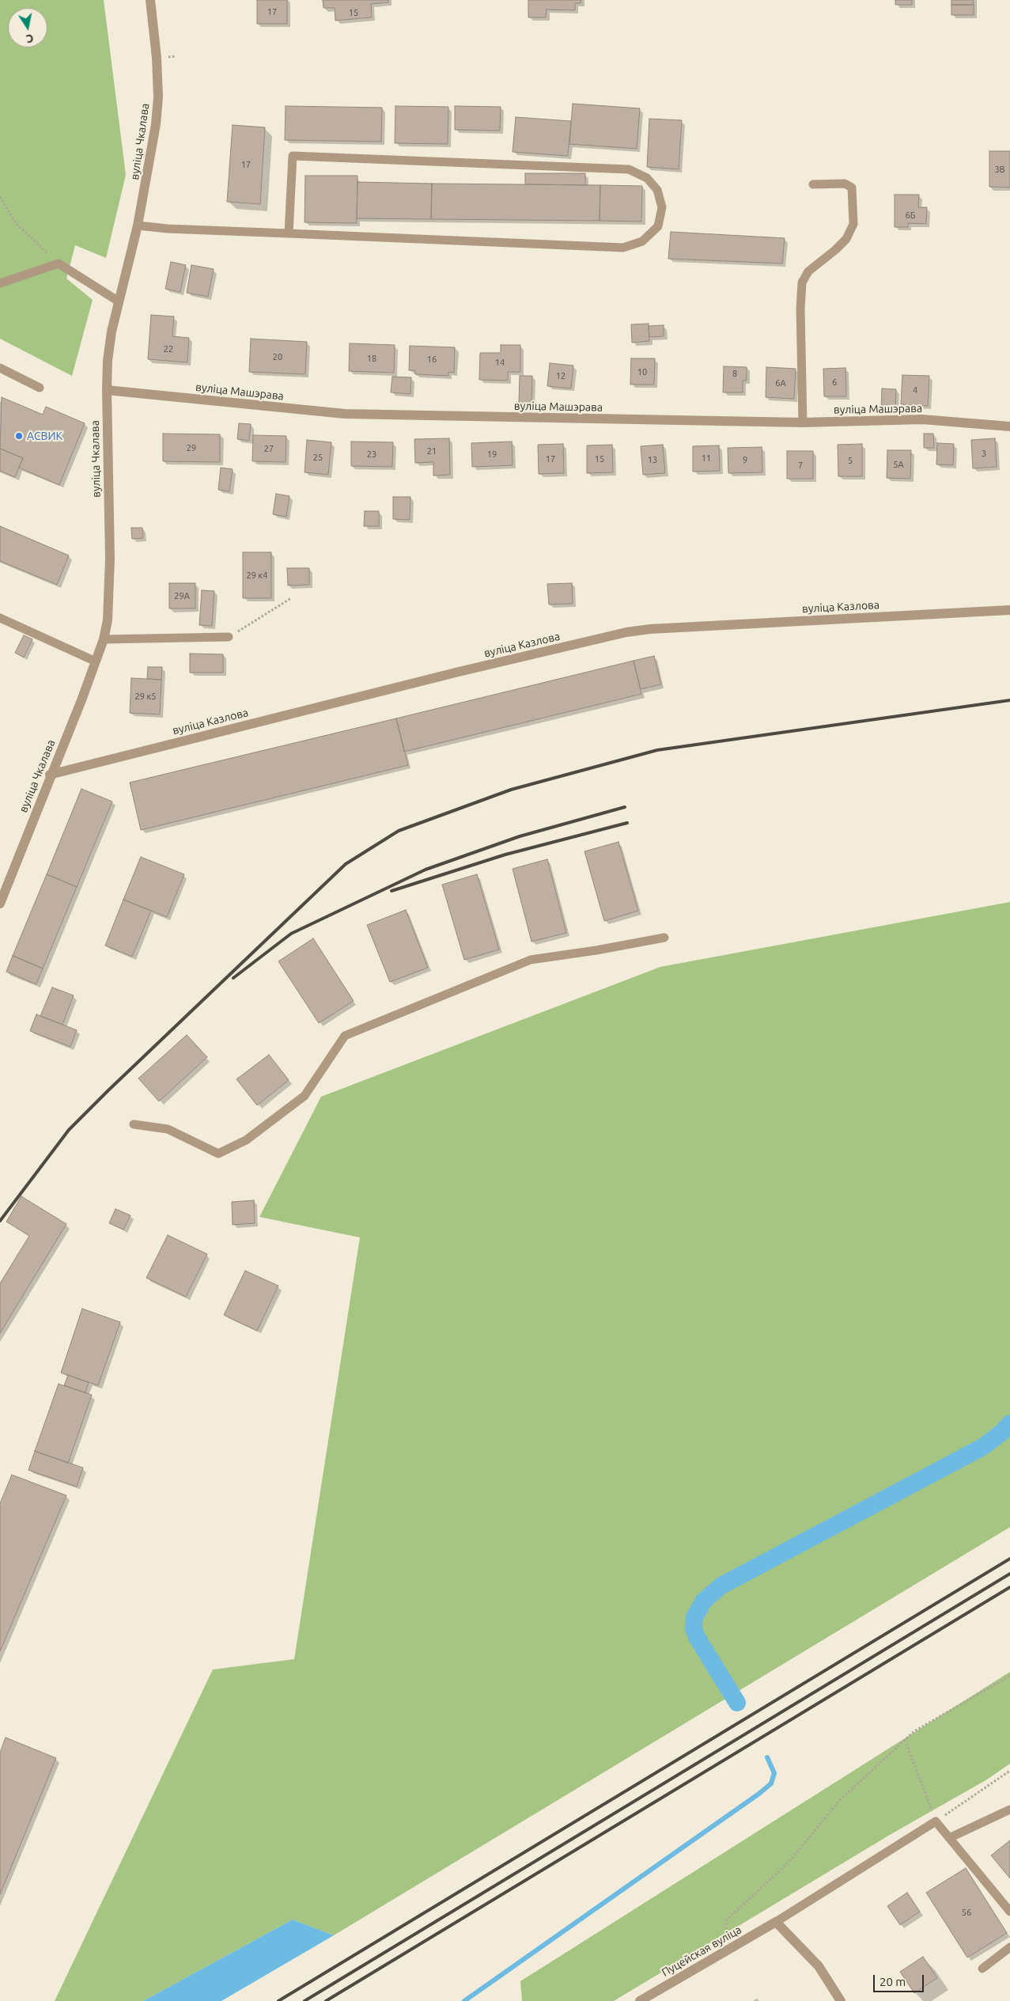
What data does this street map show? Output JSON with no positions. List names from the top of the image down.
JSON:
{
  "streets": {
    "street": [
      "вуліца Чкалава",
      "вуліца Машэрава",
      "вуліца Казлова",
      "Пуцейская вуліца"
    ]
  },
  "crossings": [
    ["вуліца Чкалава", "вуліца Машэрава"],
    ["вуліца Чкалава", "вуліца Казлова"]
  ],
  "places": ["АСВИК"],
  "house_numbers": [
    "17",
    "15",
    "17",
    "3В",
    "6Б",
    "22",
    "20",
    "18",
    "16",
    "14",
    "10",
    "8",
    "12",
    "6",
    "6А",
    "4",
    "29",
    "27",
    "21",
    "3",
    "23",
    "19",
    "25",
    "11",
    "17",
    "15",
    "13",
    "9",
    "5",
    "5А",
    "7",
    "29 к4",
    "29А",
    "29 к5",
    "56"
  ],
  "scale_bar": "20 m",
  "north": "bottom"
}
